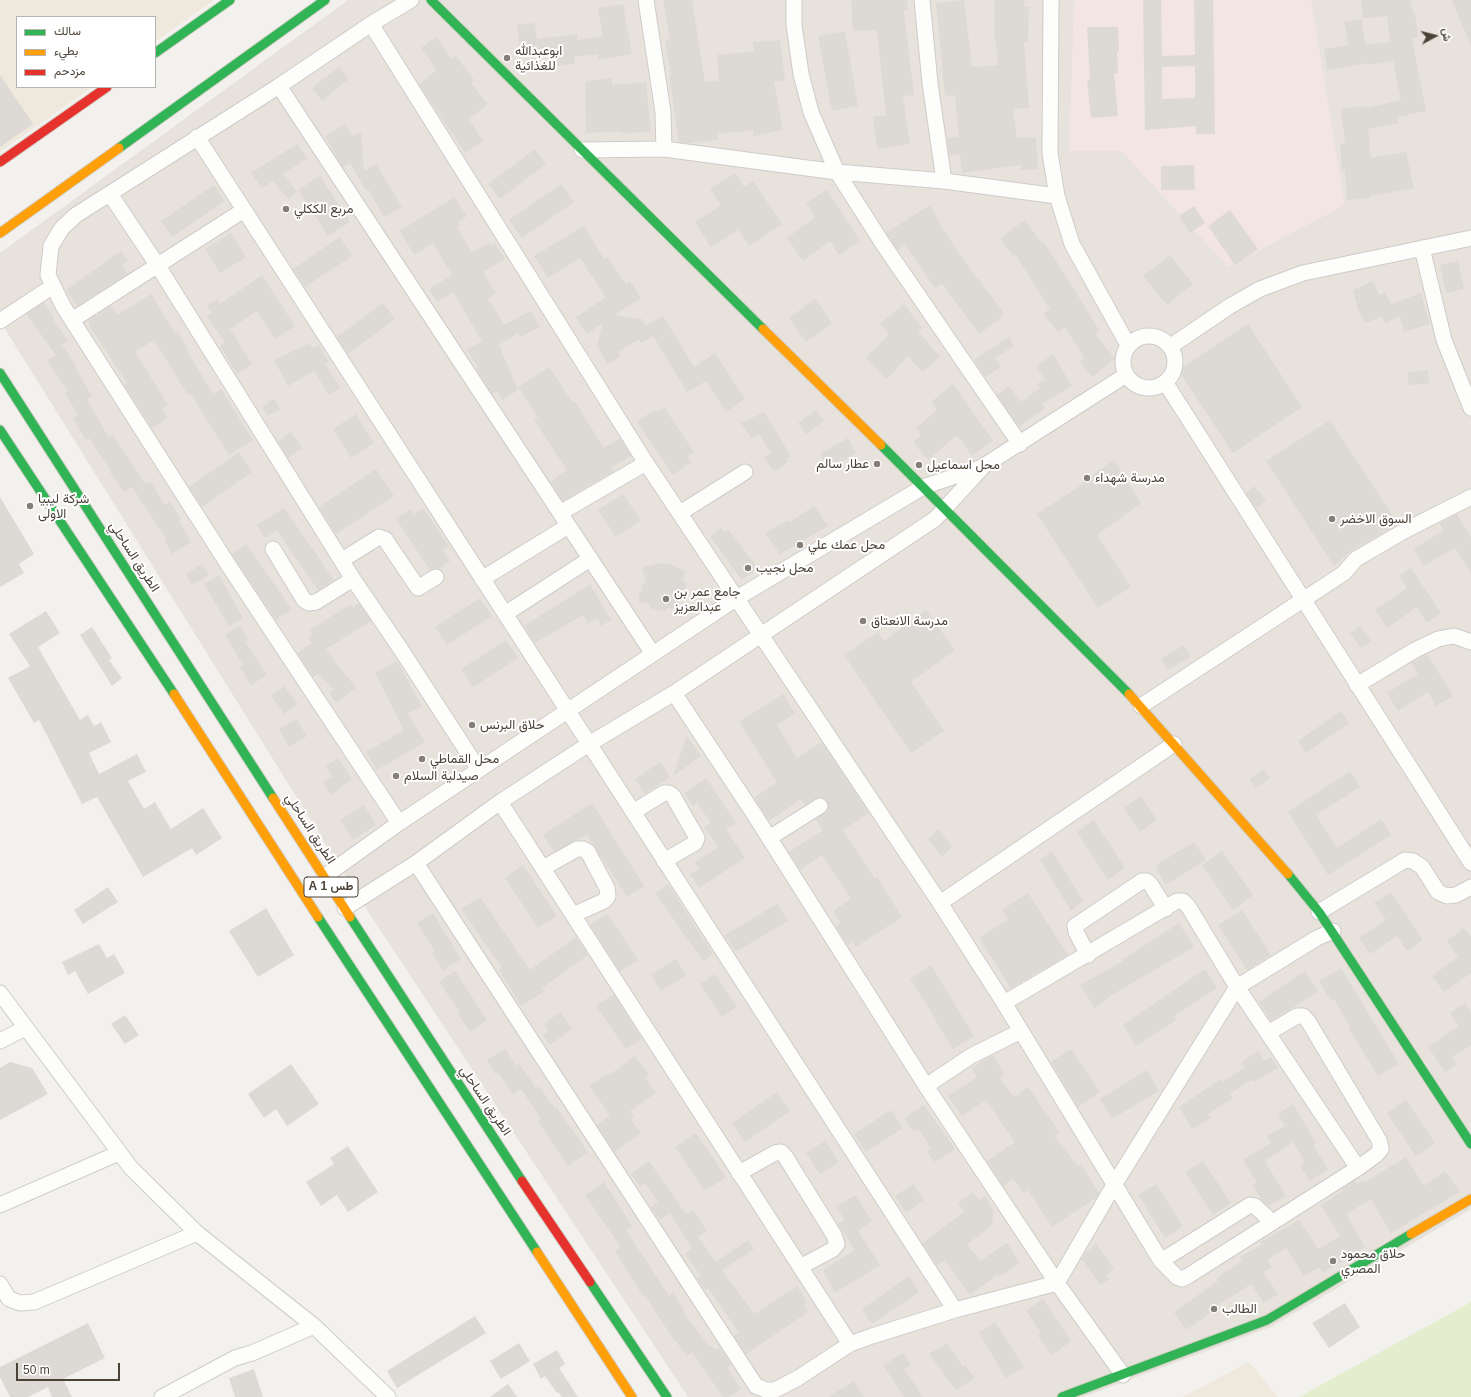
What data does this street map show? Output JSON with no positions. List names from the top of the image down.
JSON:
{
  "streets": {
    "main road": ["الطريق الساحلي", "A 1 طس"]
  },
  "places": [
    "ابوعبدالله للغذائية",
    "مربع الككلي",
    "عطار سالم",
    "محل اسماعيل",
    "مدرسة شهداء",
    "شركة ليبيا الاولى",
    "السوق الاخضر",
    "محل عمك علي",
    "محل نجيب",
    "جامع عمر بن عبدالعزيز",
    "مدرسة الانعتاق",
    "حلاق البرنس",
    "محل القماطي",
    "صيدلية السلام",
    "حلاق محمود المصري",
    "الطالب"
  ],
  "legend": ["سالك", "بطيء", "مزدحم"],
  "scale_bar": "50 m",
  "north": "right"
}
